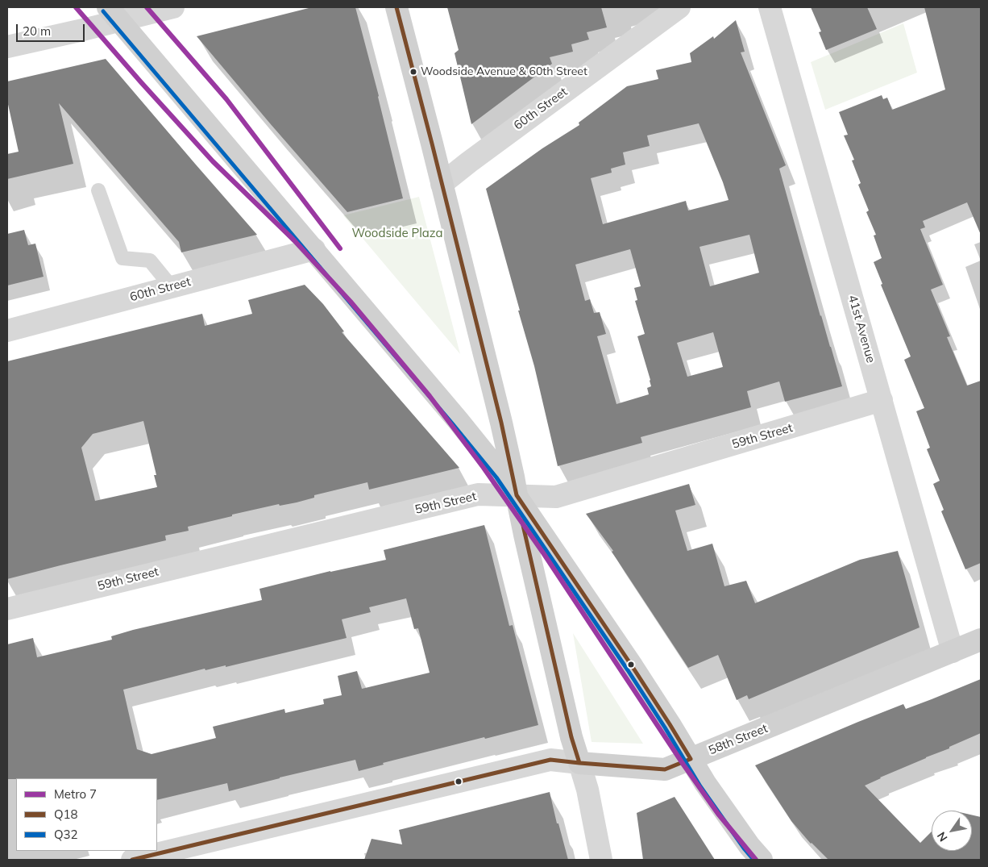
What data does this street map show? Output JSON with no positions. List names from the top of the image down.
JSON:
{
  "streets": {
    "street": [
      "60th Street",
      "41st Avenue",
      "59th Street",
      "58th Street"
    ]
  },
  "crossings": [
    ["41st Avenue", "59th Street"],
    ["41st Avenue", "58th Street"]
  ],
  "parks": ["Woodside Plaza"],
  "places": ["Woodside Avenue & 60th Street"],
  "lines": ["metro line 7", "transit line Q18", "transit line Q32"],
  "legend": ["Metro 7", "Q18", "Q32"],
  "scale_bar": "20 m",
  "north": "bottom left"
}
